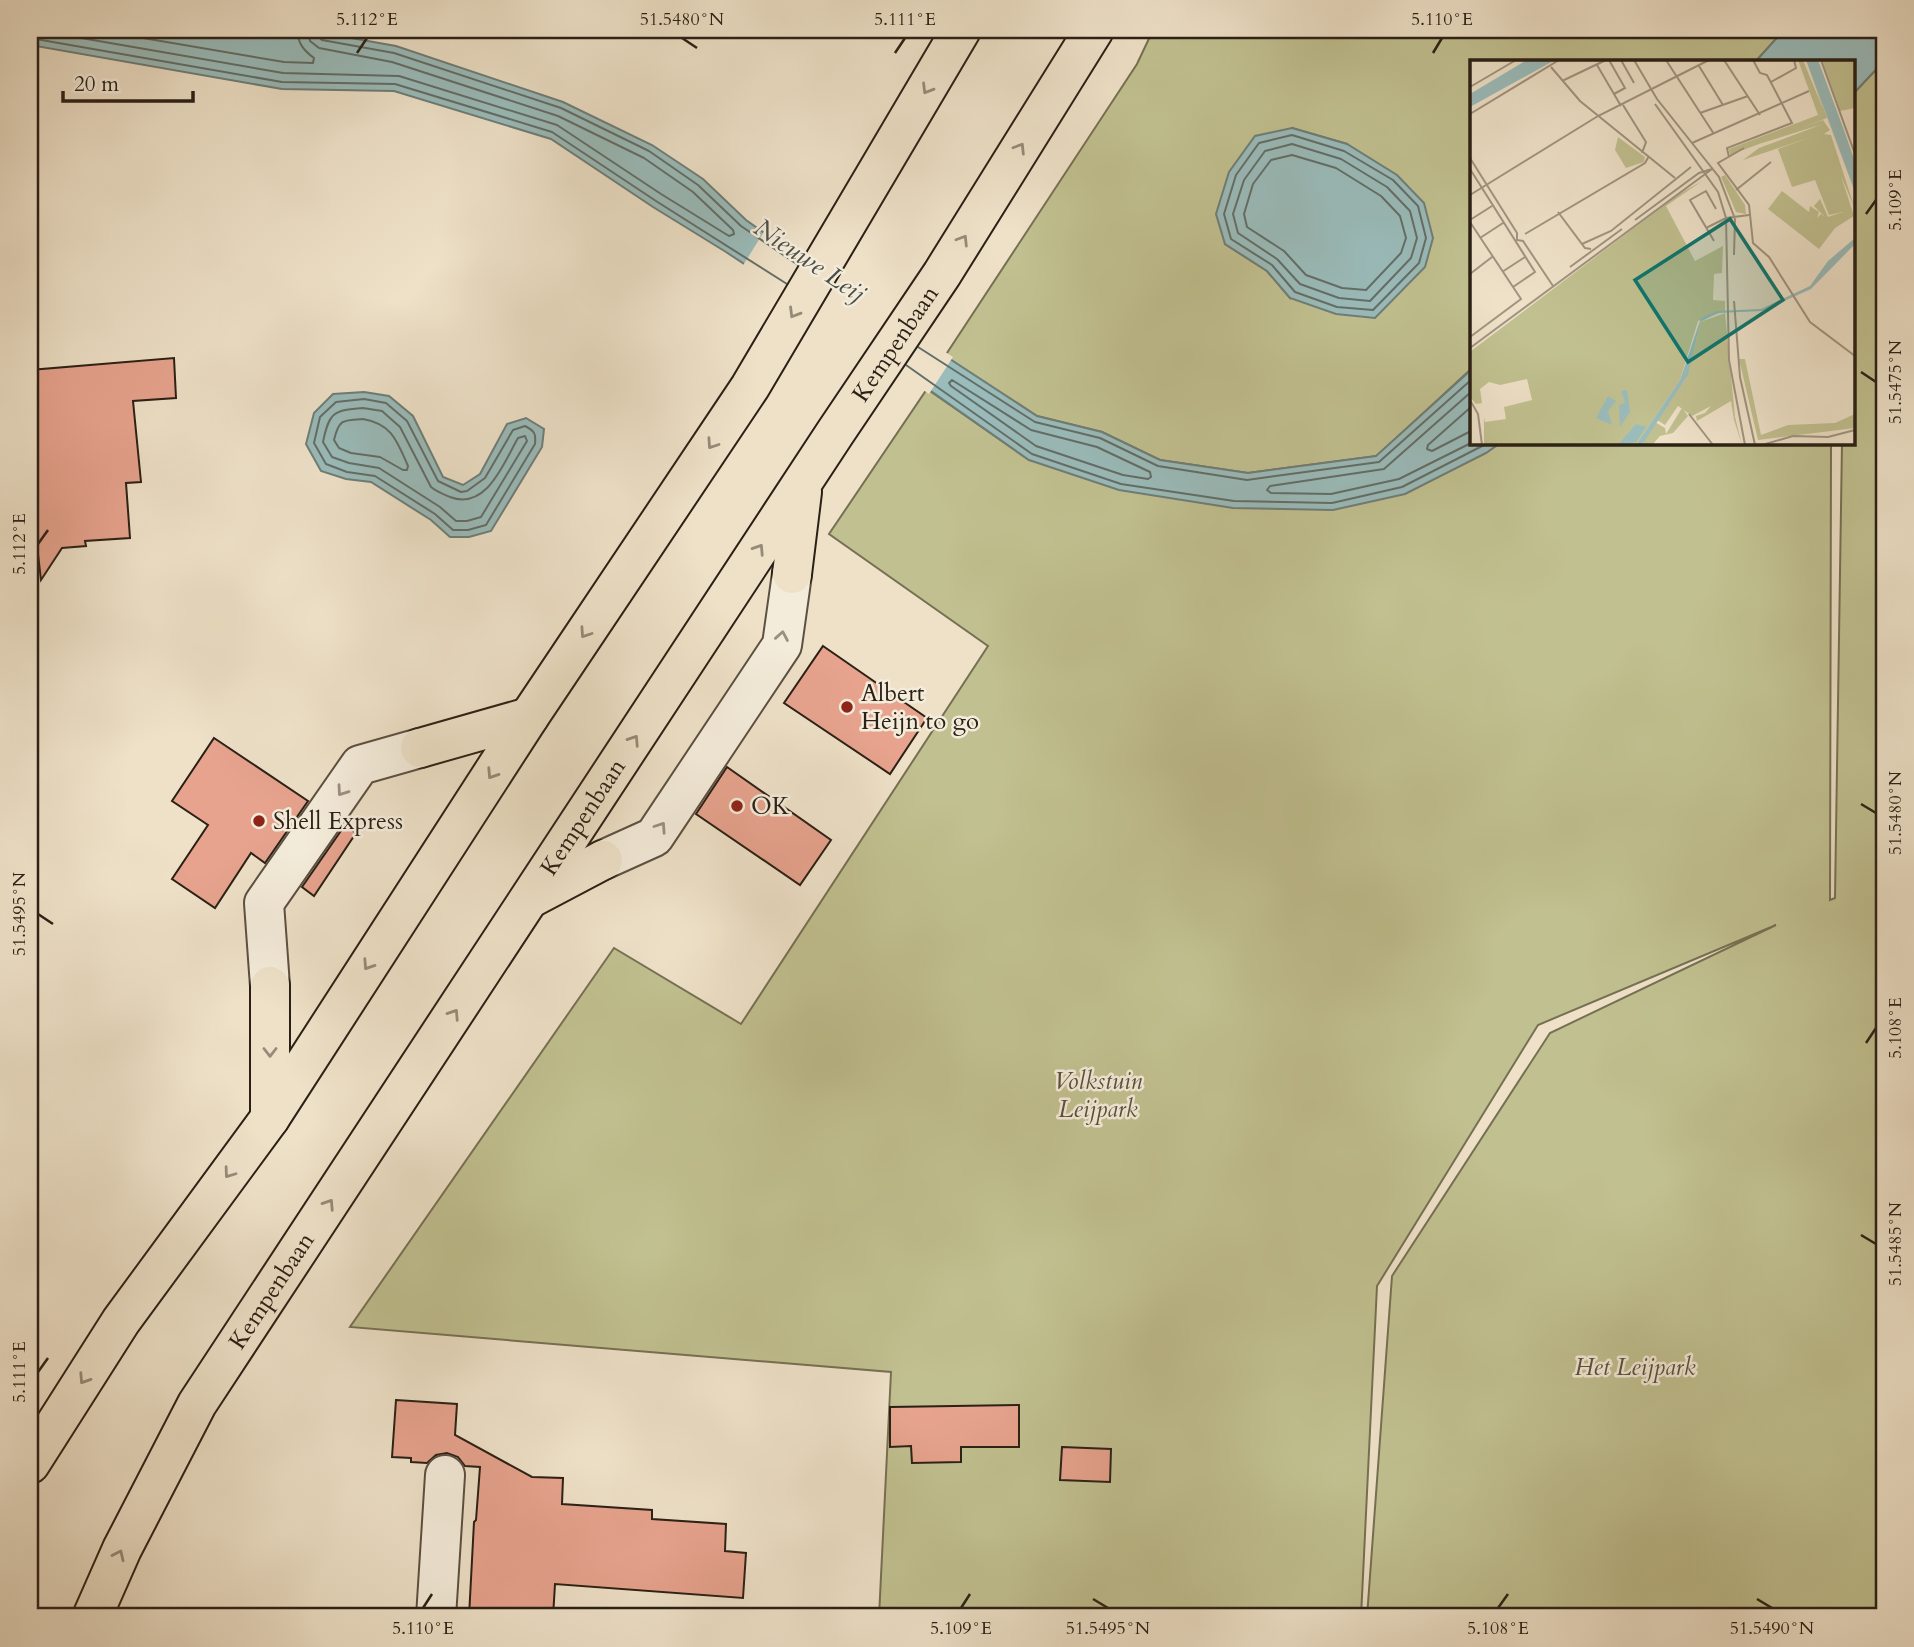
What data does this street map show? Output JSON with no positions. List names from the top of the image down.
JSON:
{
  "streets": {
    "highway": ["Kempenbaan"]
  },
  "water": ["Nieuwe Leij"],
  "parks": ["Volkstuin Leijpark", "Het Leijpark"],
  "places": ["Albert Heijn to go", "OK", "Shell Express"],
  "scale_bar": "20 m",
  "coordinates": [
    "5.112°E",
    "51.5480°N",
    "5.111°E",
    "5.110°E",
    "5.109°E",
    "51.5475°N",
    "51.5495°N",
    "5.108°E",
    "51.5485°N",
    "51.5490°N"
  ]
}
